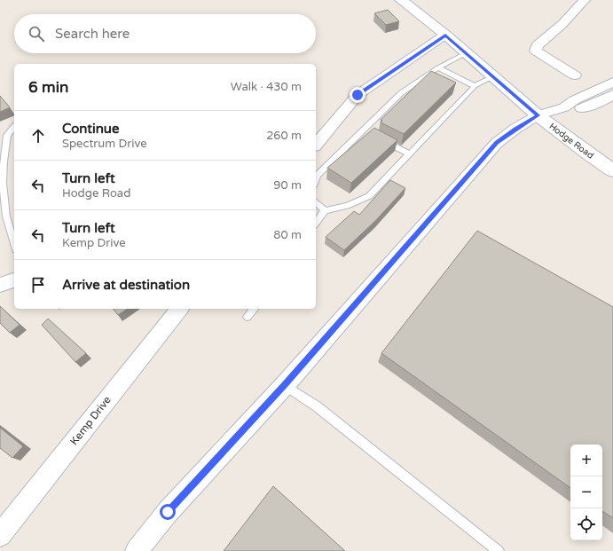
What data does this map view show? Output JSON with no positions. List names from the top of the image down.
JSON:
{
  "streets": {
    "main road": ["Hodge Road"],
    "street": ["Kemp Drive"]
  },
  "page": {
    "search": "Search here",
    "heading": ["6 min", "Walk · 430 m"],
    "list": [
      ["Continue", "Spectrum Drive", "260 m"],
      ["Turn left", "Hodge Road", "90 m"],
      ["Turn left", "Kemp Drive", "80 m"],
      "Arrive at destination"
    ],
    "map_buttons": ["+", "−"]
  }
}
